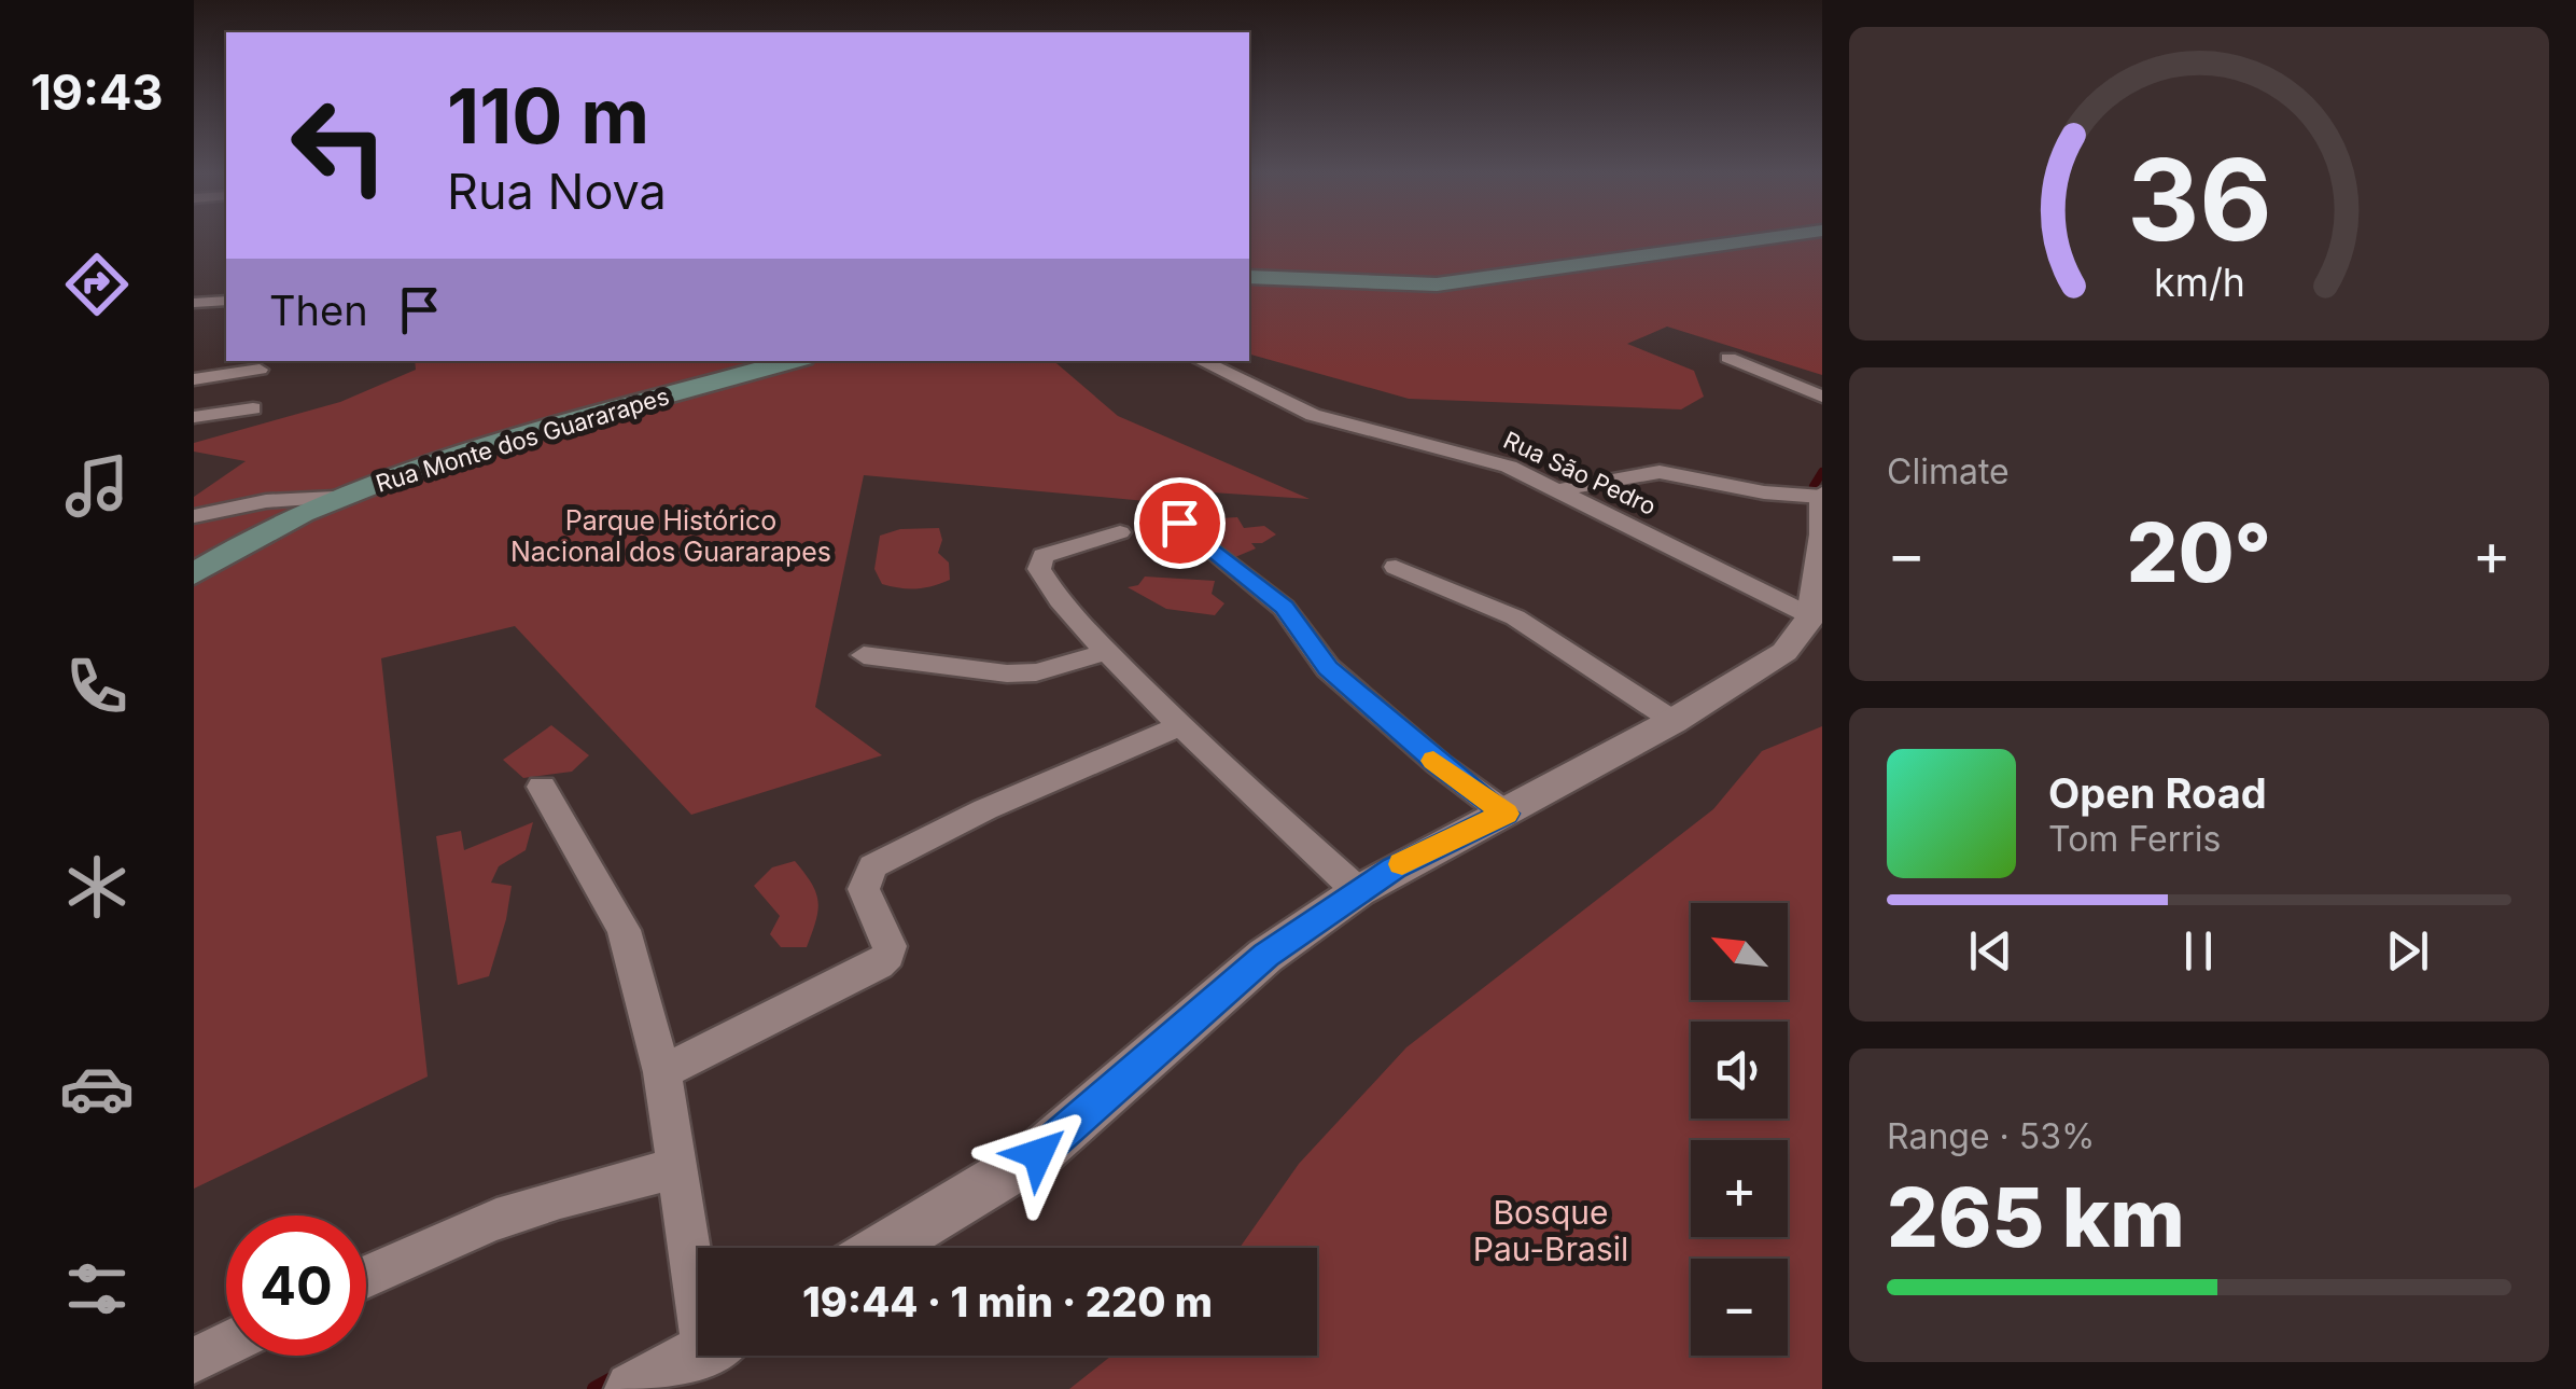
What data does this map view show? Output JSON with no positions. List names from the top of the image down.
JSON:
{
  "streets": {
    "main road": ["Rua Monte dos Guararapes"],
    "street": ["Rua São Pedro"]
  },
  "parks": ["Parque Histórico Nacional dos Guararapes", "Bosque Pau-Brasil"],
  "north": "top left",
  "page": {
    "tabs": "19:43",
    "turn": ["110 m", "Rua Nova"],
    "then": "Then",
    "tile": [
      "Climate",
      ["Range · 53%", "265 km"]
    ],
    "heat": ["−", "20°", "+"],
    "song": ["Open Road", "Tom Ferris"],
    "map_buttons": ["+", "−"],
    "limit": "40",
    "trip": "19:44 · 1 min · 220 m",
    "gauge": ["36", "km/h"]
  }
}
